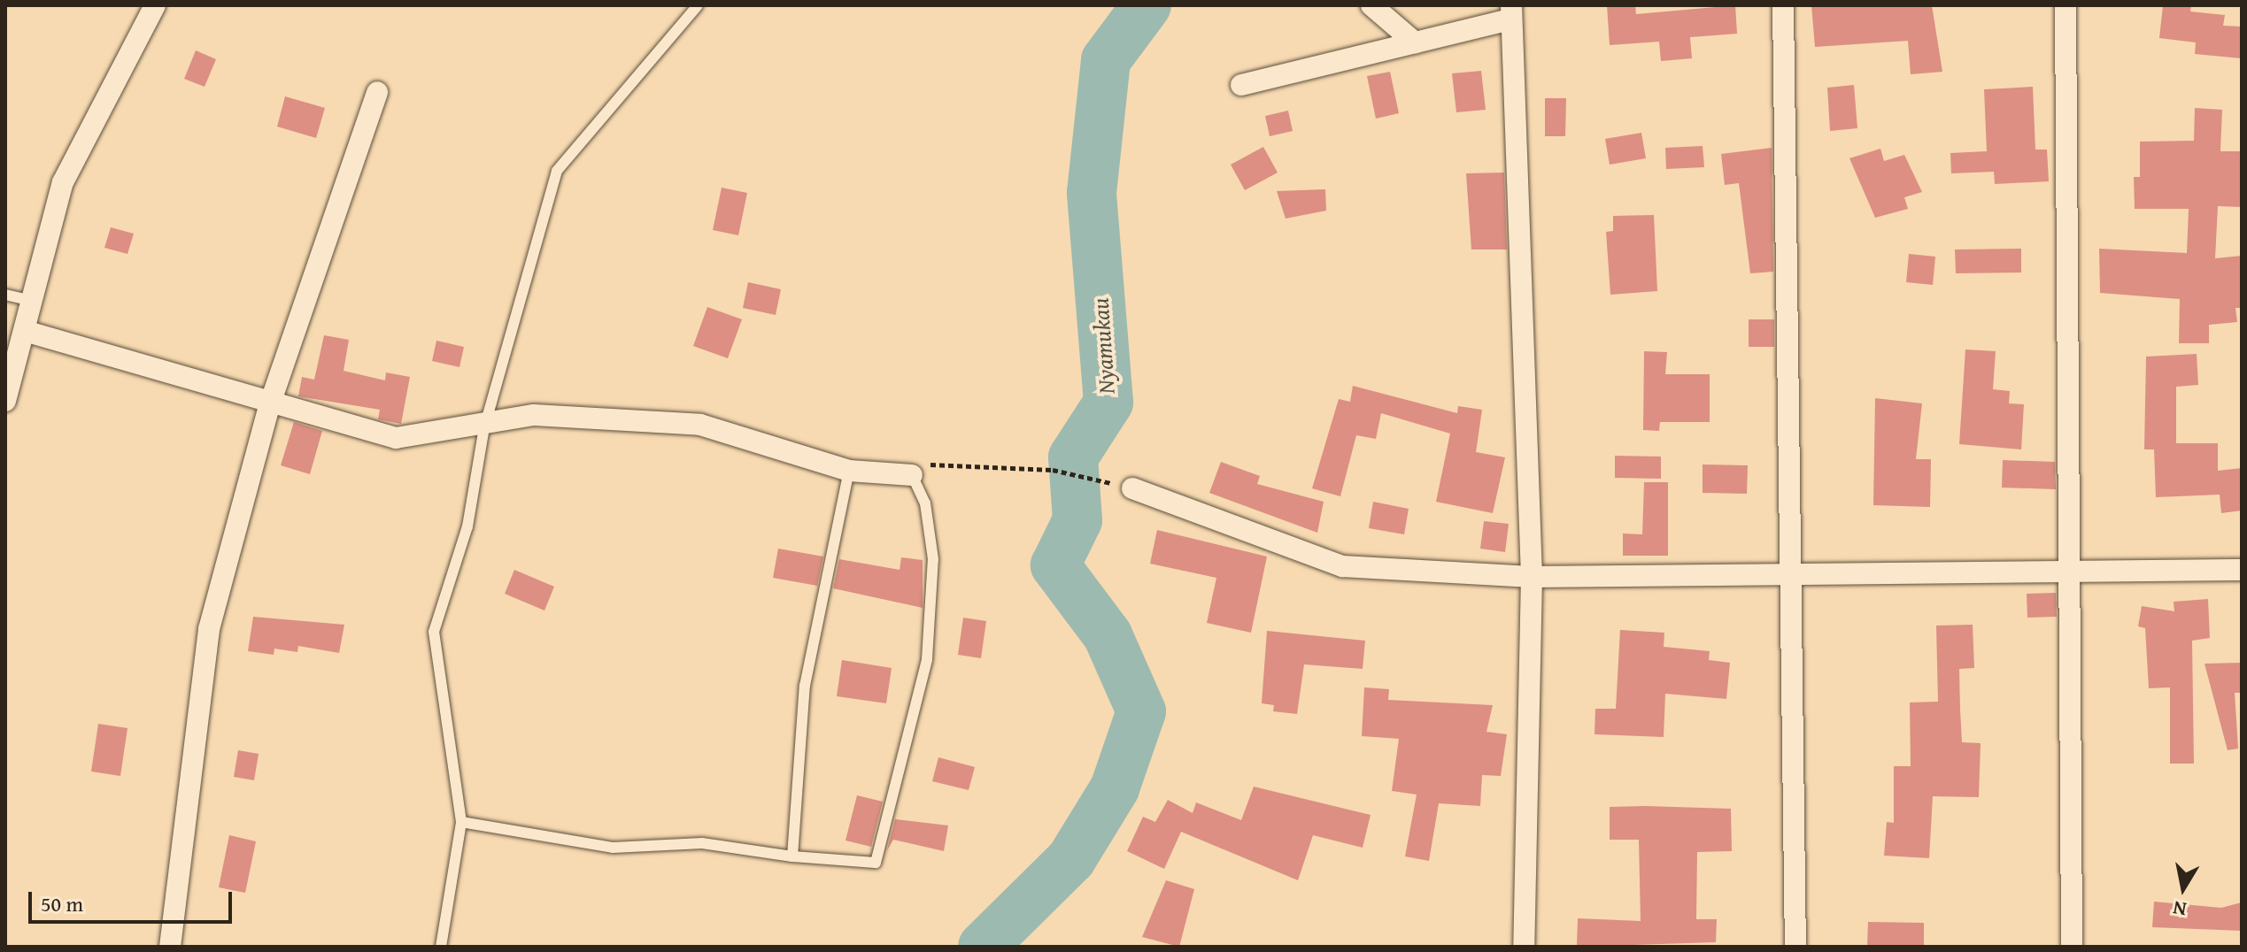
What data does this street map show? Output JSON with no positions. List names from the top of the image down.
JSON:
{
  "water": ["Nyamukau"],
  "scale_bar": "50 m",
  "north": "bottom"
}
